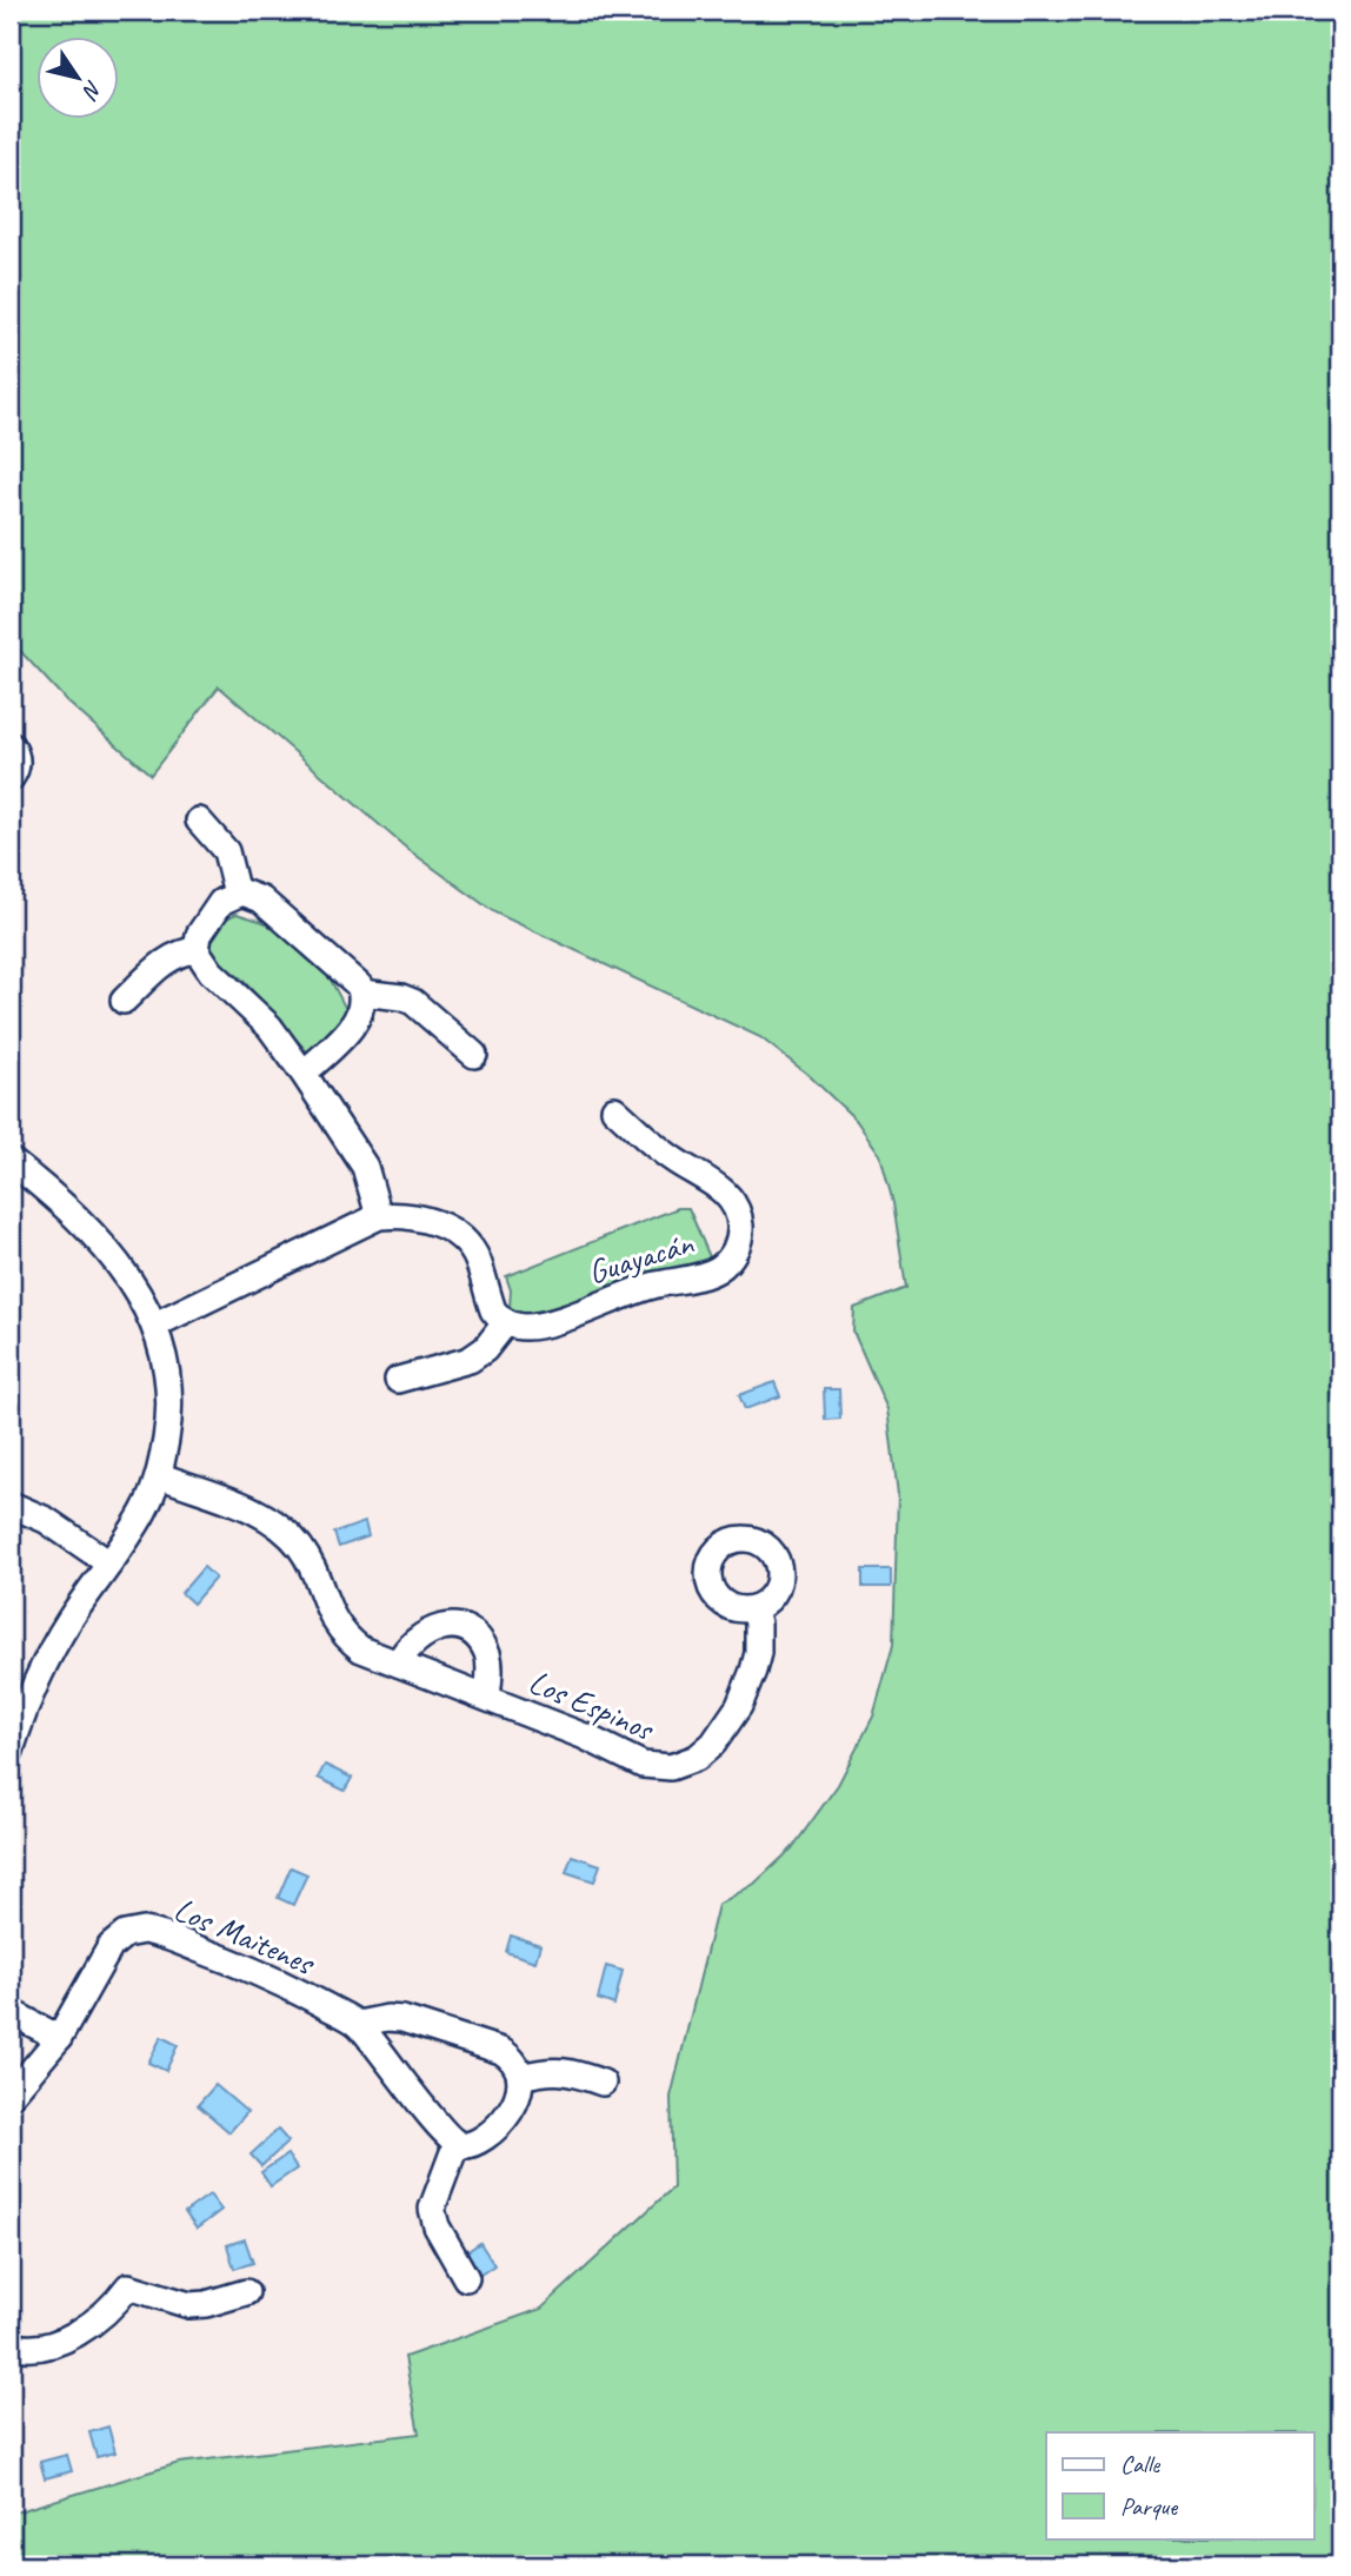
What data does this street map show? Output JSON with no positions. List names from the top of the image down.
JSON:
{
  "streets": {
    "street": ["Guayacán", "Los Espinos", "Los Maitenes"]
  },
  "legend": ["Calle", "Parque"],
  "north": "bottom right"
}
